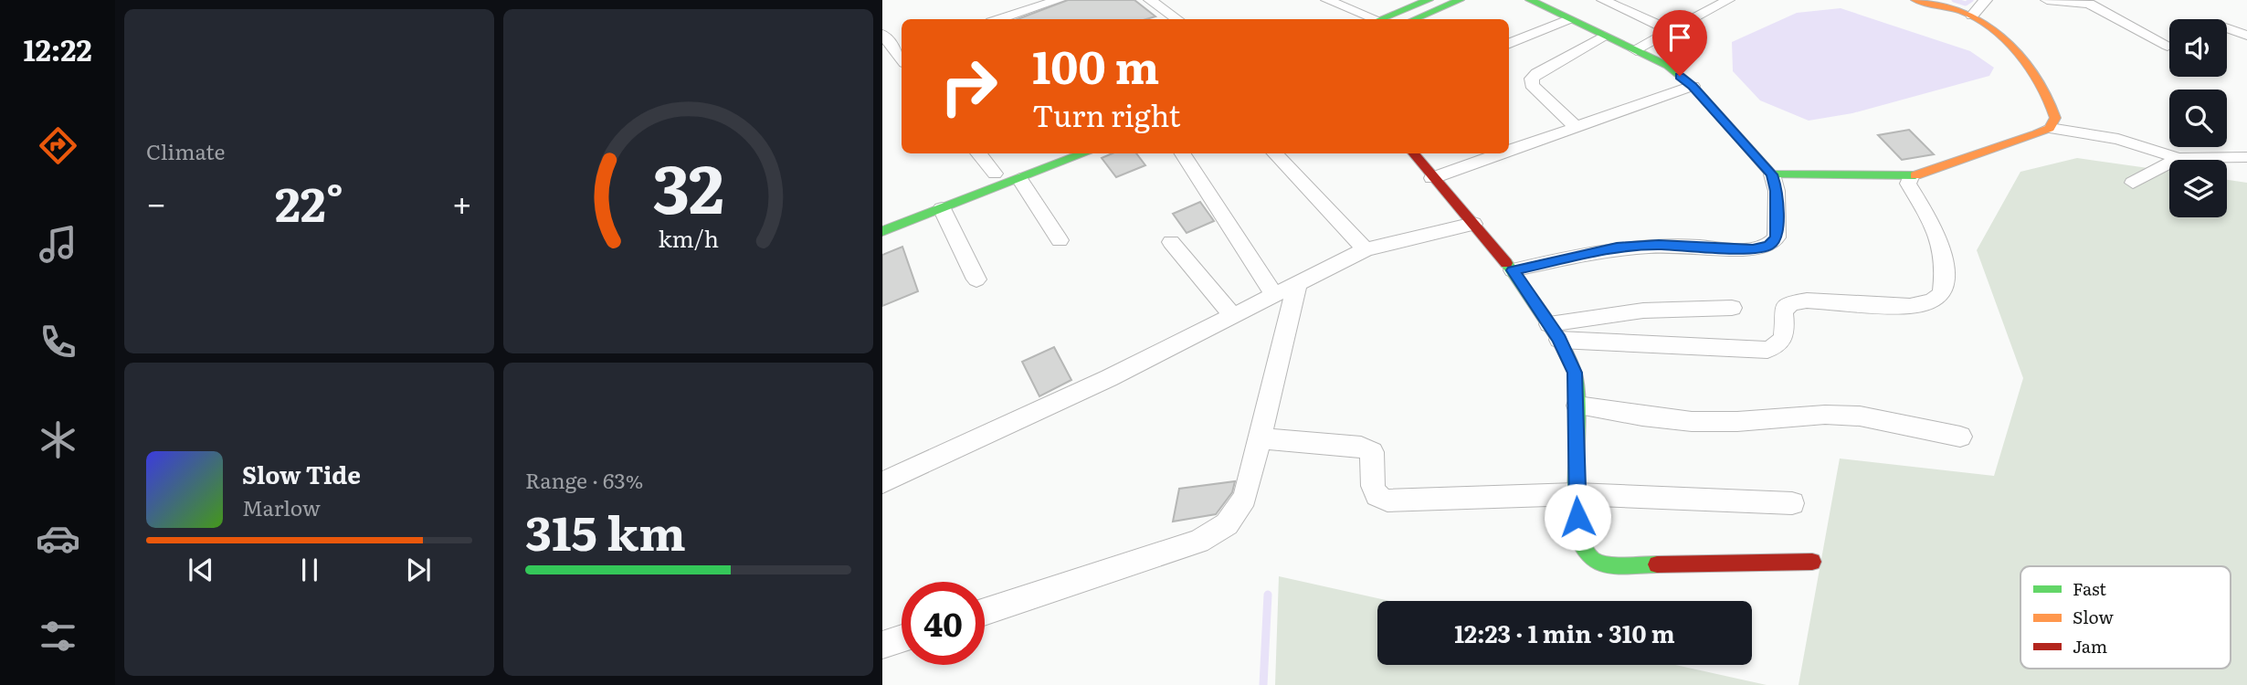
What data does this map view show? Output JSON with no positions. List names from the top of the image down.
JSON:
{
  "legend": ["Fast", "Slow", "Jam"],
  "page": {
    "tabs": "12:22",
    "tile": [
      "Climate",
      ["Range · 63%", "315 km"]
    ],
    "turn": ["100 m", "Turn right"],
    "heat": ["−", "22°", "+"],
    "song": ["Slow Tide", "Marlow"],
    "limit": "40",
    "trip": "12:23 · 1 min · 310 m",
    "gauge": ["32", "km/h"]
  }
}
